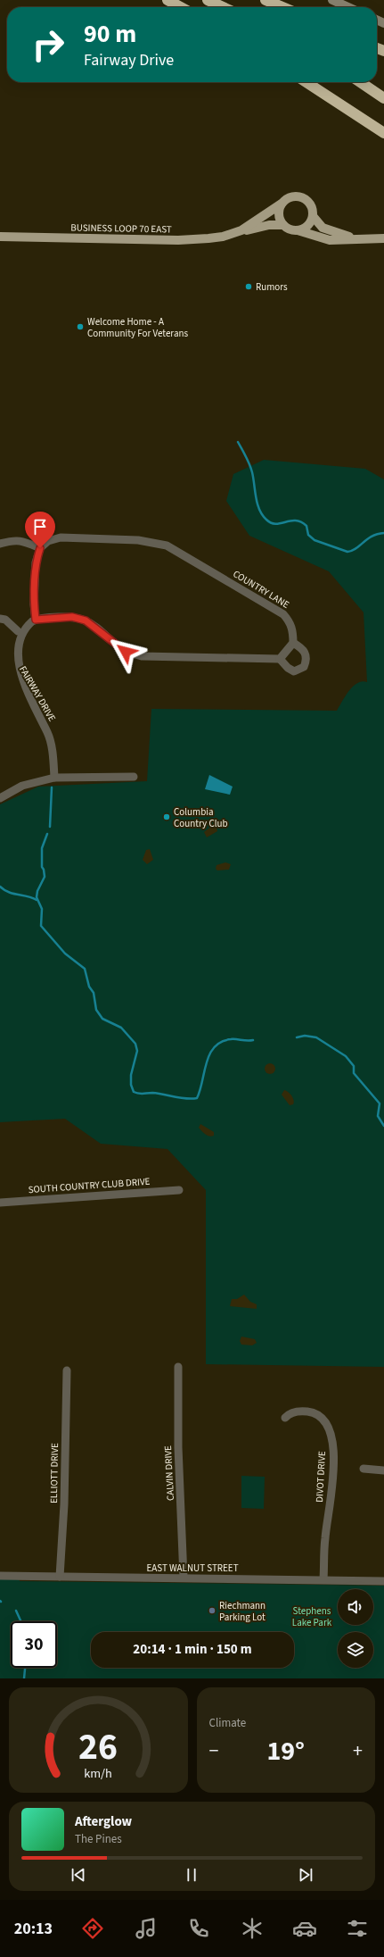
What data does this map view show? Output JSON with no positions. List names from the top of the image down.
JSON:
{
  "streets": {
    "main road": ["BUSINESS LOOP 70 EAST"],
    "street": [
      "COUNTRY LANE",
      "FAIRWAY DRIVE",
      "SOUTH COUNTRY CLUB DRIVE",
      "ELLIOTT DRIVE",
      "CALVIN DRIVE",
      "DIVOT DRIVE",
      "EAST WALNUT STREET"
    ]
  },
  "crossings": [
    ["ELLIOTT DRIVE", "EAST WALNUT STREET"],
    ["CALVIN DRIVE", "EAST WALNUT STREET"],
    ["DIVOT DRIVE", "EAST WALNUT STREET"]
  ],
  "parks": ["Stephens Lake Park"],
  "places": [
    "Rumors",
    "Welcome Home - A Community For Veterans",
    "Columbia Country Club",
    "Riechmann Parking Lot"
  ],
  "page": {
    "turn": ["90 m", "Fairway Drive"],
    "limit": "30",
    "trip": "20:14 · 1 min · 150 m",
    "tile": "Climate",
    "heat": ["−", "19°", "+"],
    "song": ["Afterglow", "The Pines"],
    "tabs": "20:13",
    "gauge": ["26", "km/h"]
  }
}
